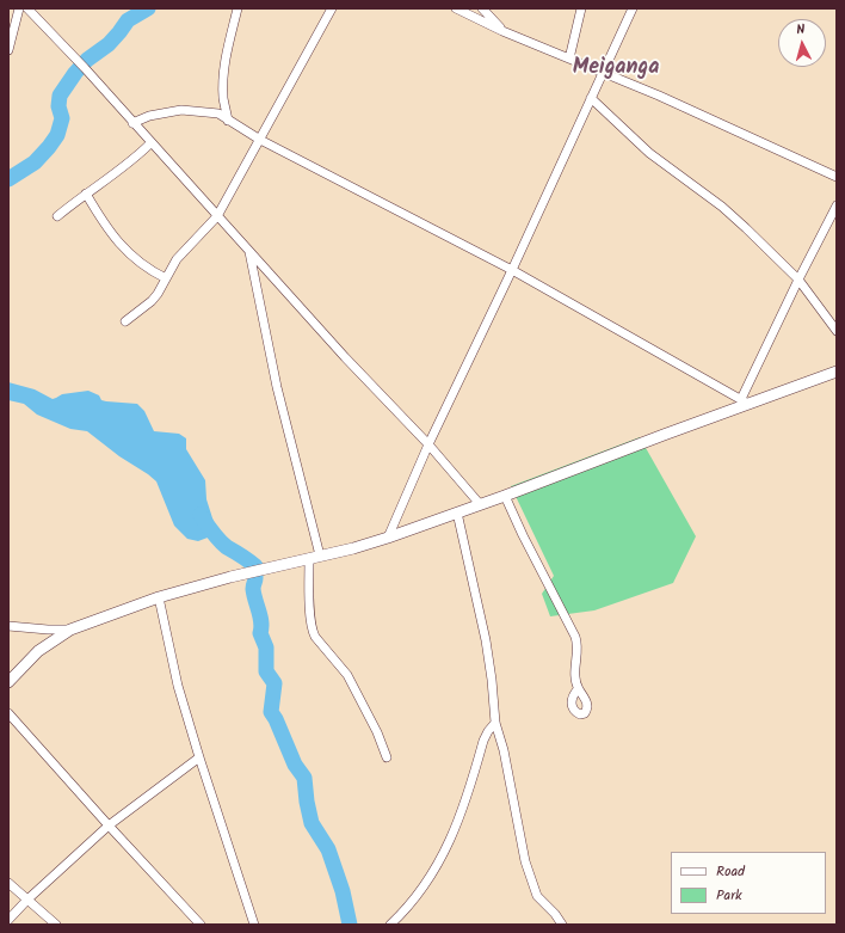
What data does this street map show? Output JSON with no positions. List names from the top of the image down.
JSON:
{
  "districts": ["Meiganga"],
  "legend": ["Road", "Park"],
  "north": "top"
}
